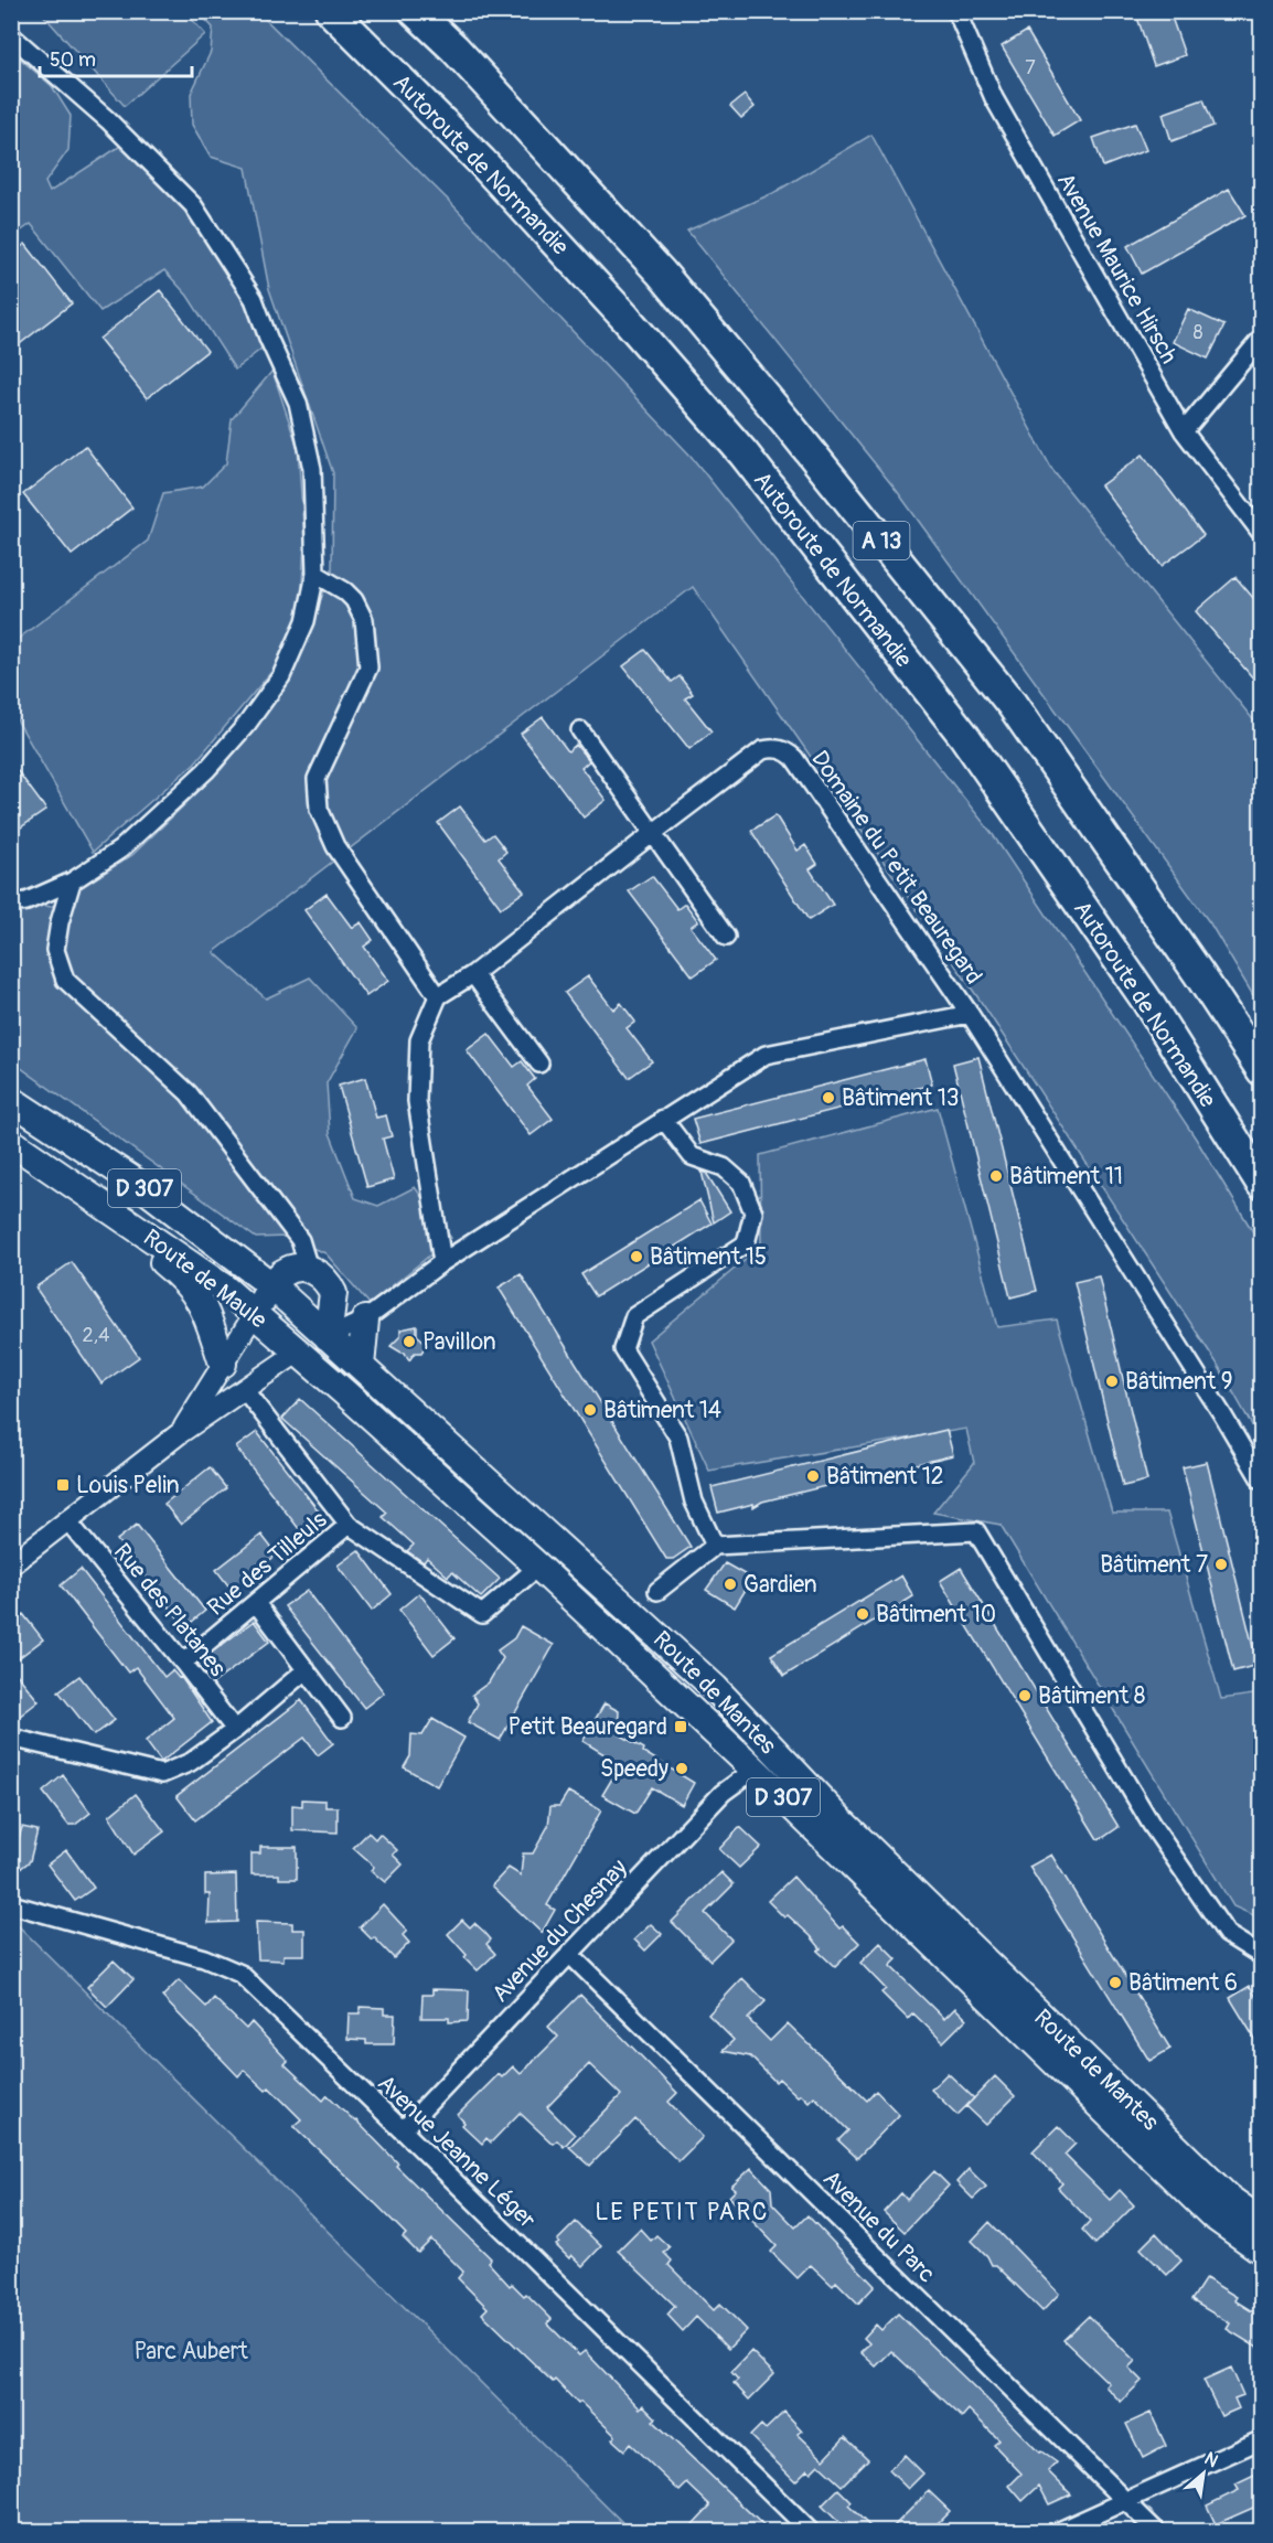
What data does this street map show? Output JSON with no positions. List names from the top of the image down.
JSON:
{
  "streets": {
    "highway": ["Autoroute de Normandie", "A 13"],
    "main road": ["D 307", "Route de Maule", "Route de Mantes"],
    "street": [
      "Avenue Maurice Hirsch",
      "Domaine du Petit Beauregard",
      "Rue des Tilleuls",
      "Rue des Platanes",
      "Avenue du Chesnay",
      "Avenue Jeanne Léger",
      "Avenue du Parc"
    ]
  },
  "crossings": [
    ["Domaine du Petit Beauregard", "Route de Mantes"],
    ["Route de Maule", "Route de Mantes"],
    ["Rue des Tilleuls", "Rue des Platanes"],
    ["Route de Mantes", "Avenue du Chesnay"],
    ["Avenue du Chesnay", "Avenue Jeanne Léger"],
    ["Avenue du Chesnay", "Avenue du Parc"]
  ],
  "districts": ["LE PETIT PARC"],
  "parks": ["Parc Aubert"],
  "places": {
    "other": [
      "Bâtiment 13",
      "Bâtiment 11",
      "Bâtiment 15",
      "Pavillon",
      "Bâtiment 9",
      "Bâtiment 14",
      "Bâtiment 12",
      "Bâtiment 7",
      "Gardien",
      "Bâtiment 10",
      "Bâtiment 8",
      "Speedy",
      "Bâtiment 6"
    ],
    "transit": ["Louis Pelin", "Petit Beauregard"]
  },
  "house_numbers": ["7", "8", "2,4"],
  "scale_bar": "50 m",
  "north": "top right"
}
